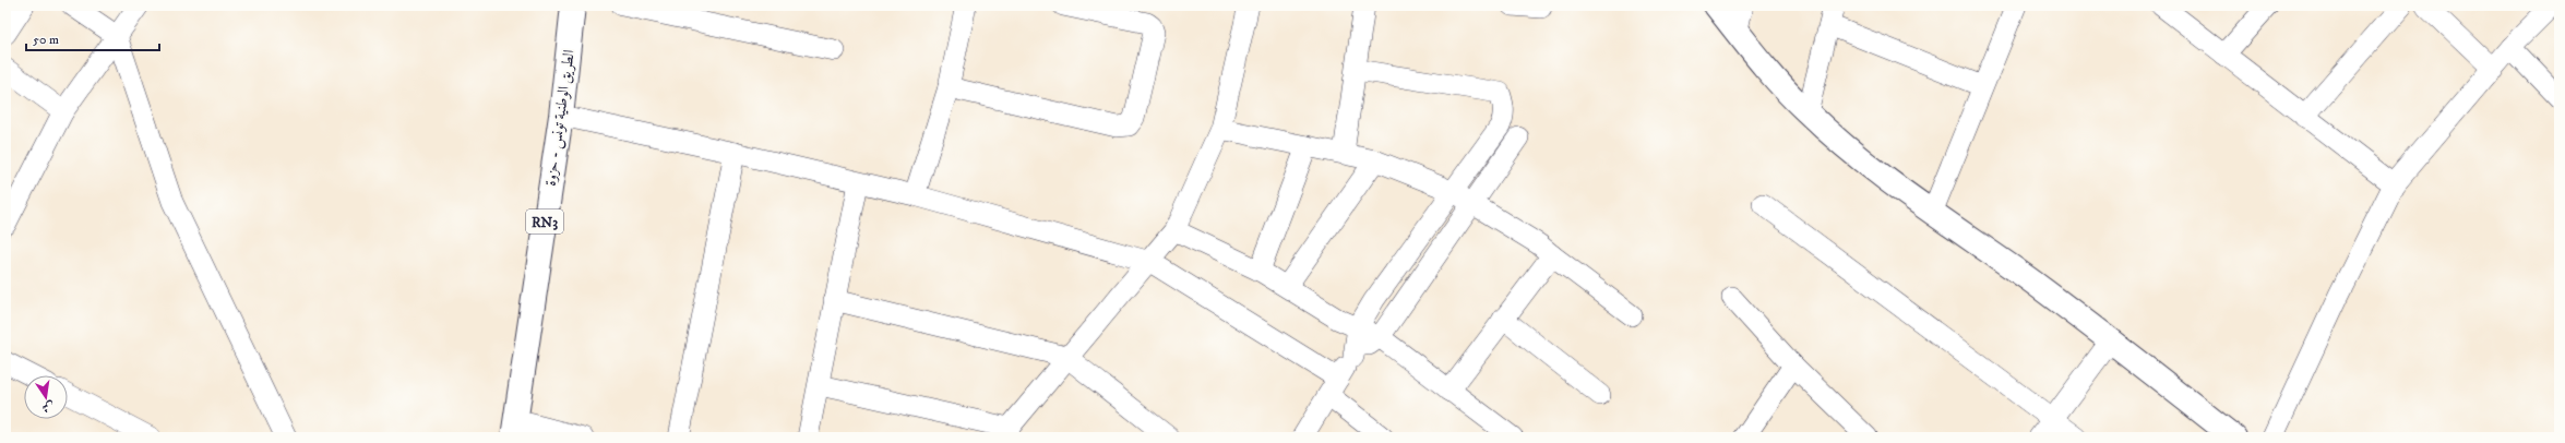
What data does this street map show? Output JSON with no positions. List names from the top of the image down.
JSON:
{
  "streets": {
    "street": ["الطريق الوطنية تونس - حزوة", "RN3"]
  },
  "scale_bar": "50 m",
  "north": "bottom"
}
